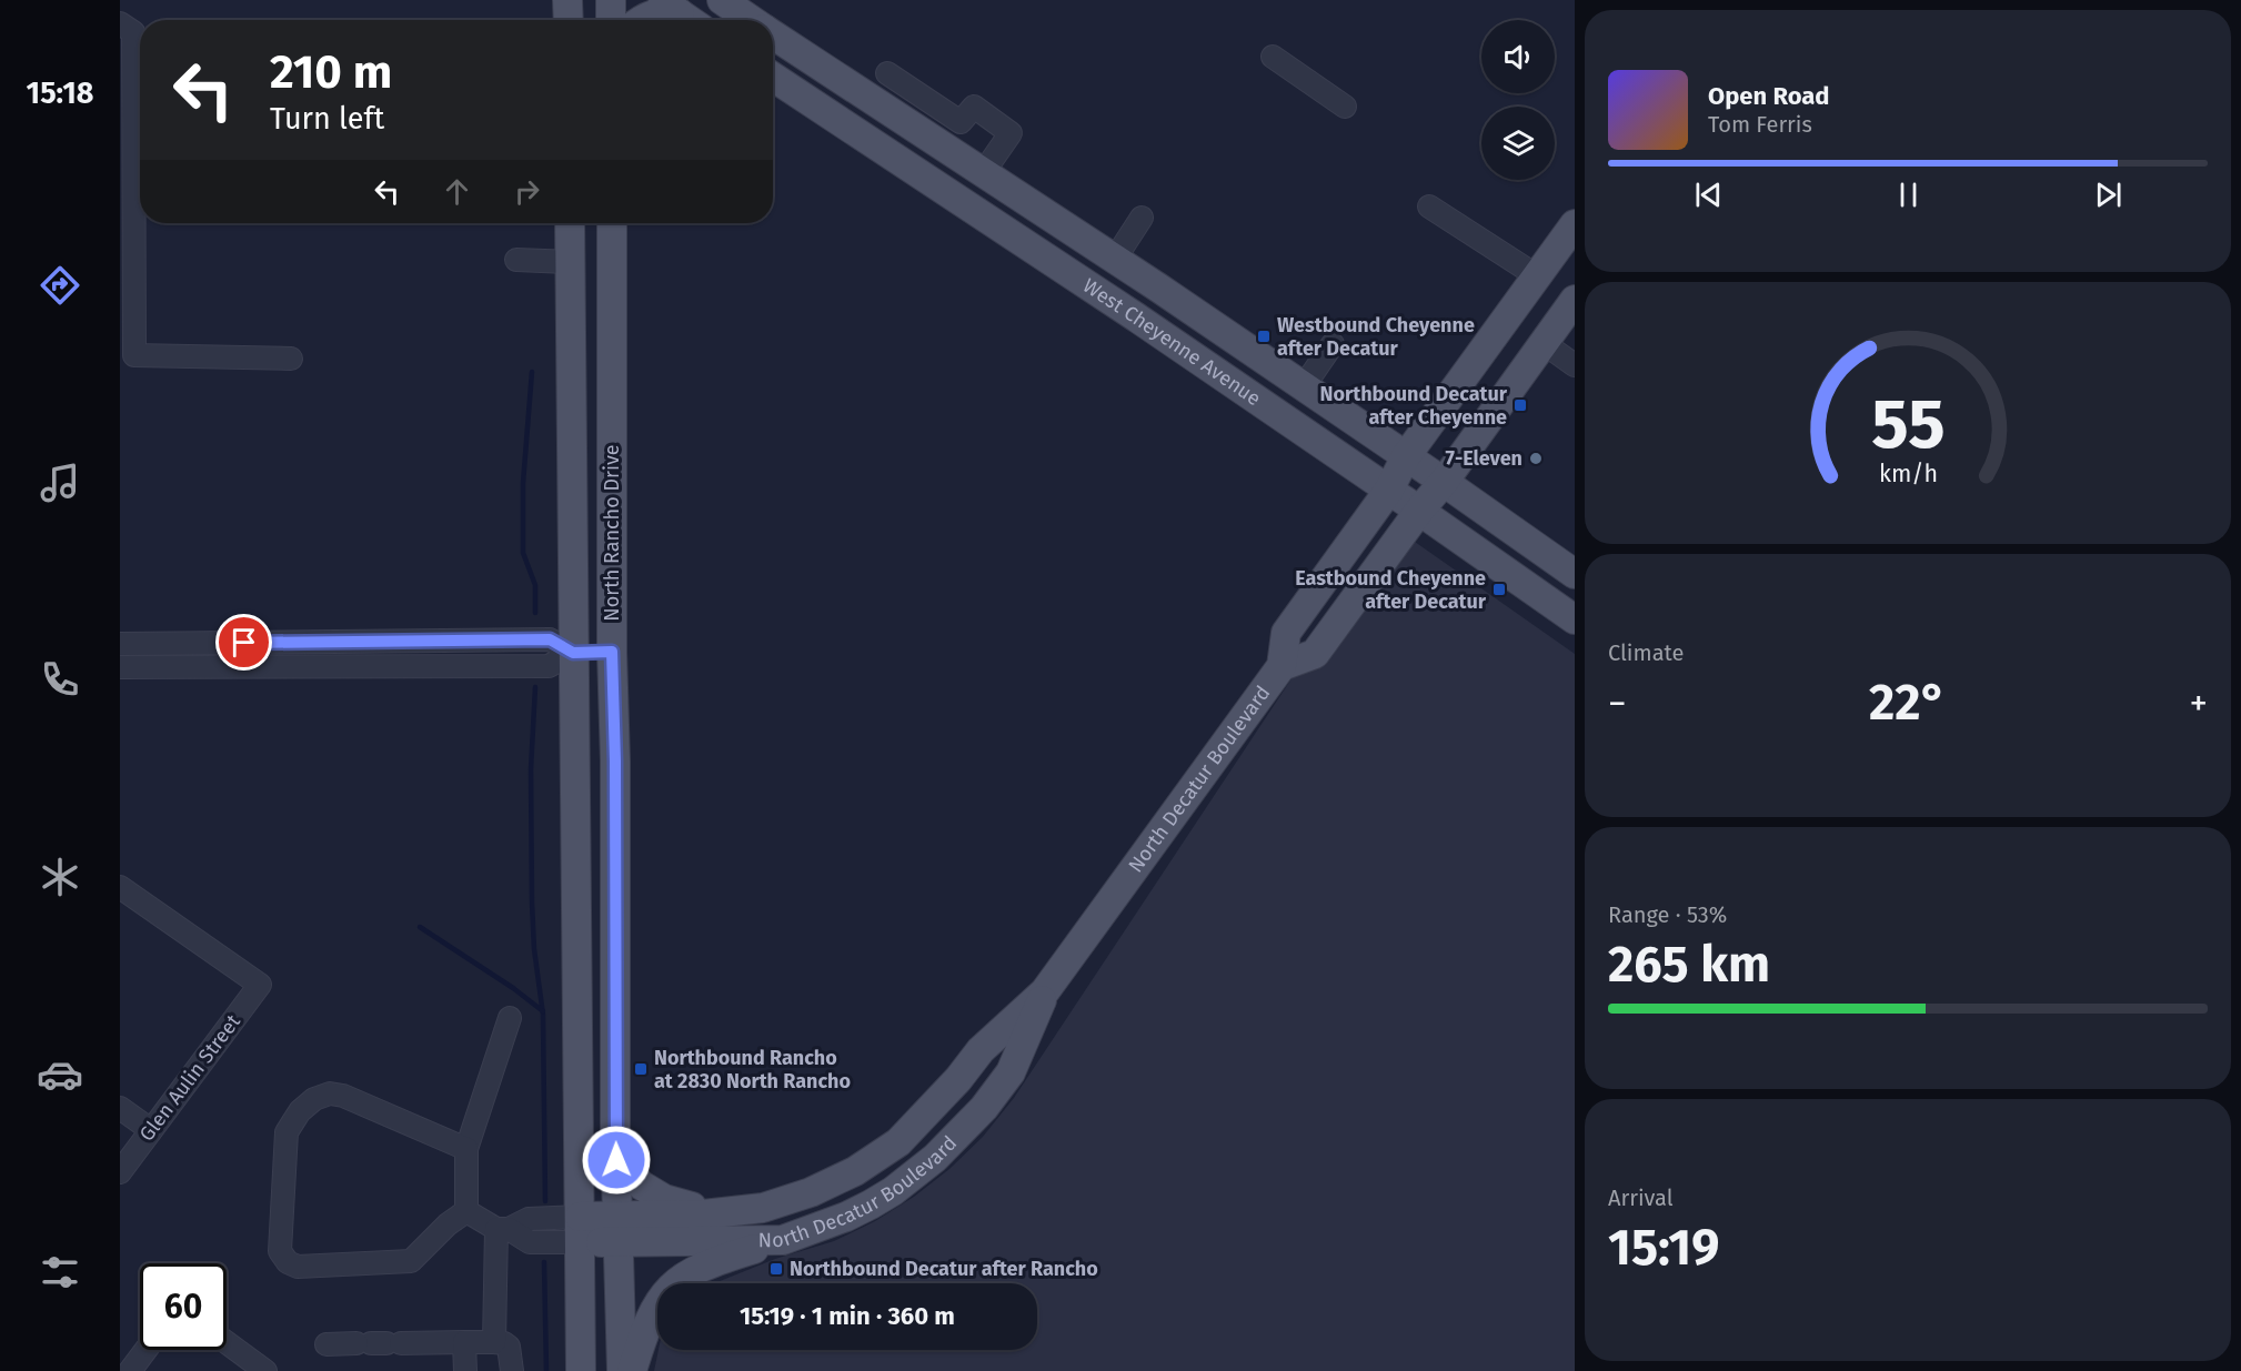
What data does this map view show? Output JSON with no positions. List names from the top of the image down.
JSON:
{
  "streets": {
    "main road": ["West Cheyenne Avenue", "North Rancho Drive", "North Decatur Boulevard"],
    "street": ["Glen Aulin Street"]
  },
  "crossings": [
    ["West Cheyenne Avenue", "North Decatur Boulevard"],
    ["North Rancho Drive", "North Decatur Boulevard"]
  ],
  "places": {
    "transit": [
      "Westbound Cheyenne after Decatur",
      "Northbound Decatur after Cheyenne",
      "Eastbound Cheyenne after Decatur",
      "Northbound Rancho at 2830 North Rancho",
      "Northbound Decatur after Rancho"
    ],
    "other": ["7-Eleven"]
  },
  "page": {
    "tabs": "15:18",
    "turn": ["210 m", "Turn left"],
    "song": ["Open Road", "Tom Ferris"],
    "tile": [
      "Climate",
      ["Range · 53%", "265 km"],
      ["Arrival", "15:19"]
    ],
    "heat": ["−", "22°", "+"],
    "limit": "60",
    "trip": "15:19 · 1 min · 360 m",
    "gauge": ["55", "km/h"]
  }
}
